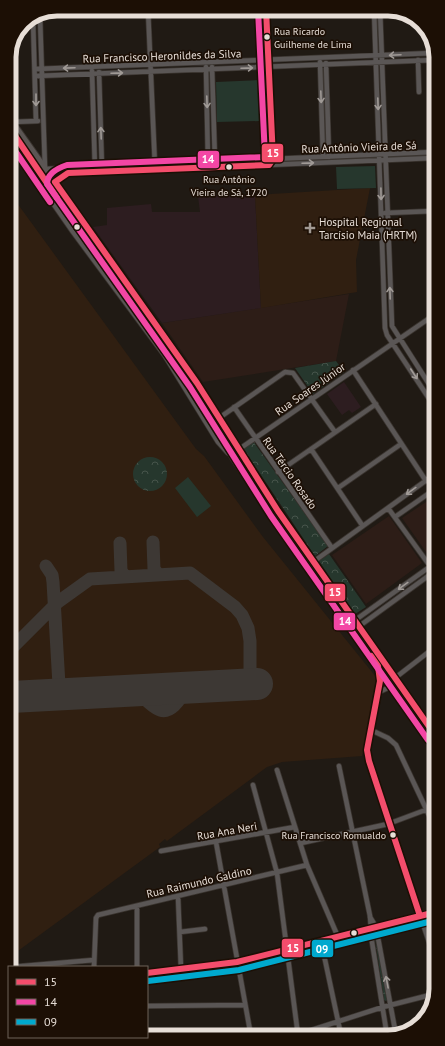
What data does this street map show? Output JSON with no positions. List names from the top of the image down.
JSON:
{
  "streets": {
    "street": [
      "Rua Francisco Heronildes da Silva",
      "Rua Antônio Vieira de Sá",
      "Rua Soares Júnior",
      "Rua Tércio Rosado",
      "Rua Ana Neri",
      "Rua Raimundo Galdino"
    ]
  },
  "crossings": [
    ["Rua Soares Júnior", "Rua Tércio Rosado"]
  ],
  "places": {
    "other": ["Rua Ricardo Guilheme de Lima", "Rua Antônio Vieira de Sá, 1720", "Rua Francisco Romualdo"],
    "health": ["Hospital Regional Tarcísio Maia (HRTM)"]
  },
  "lines": ["transit line 15", "transit line 14", "transit line 09"],
  "legend": ["15", "14", "09"]
}
